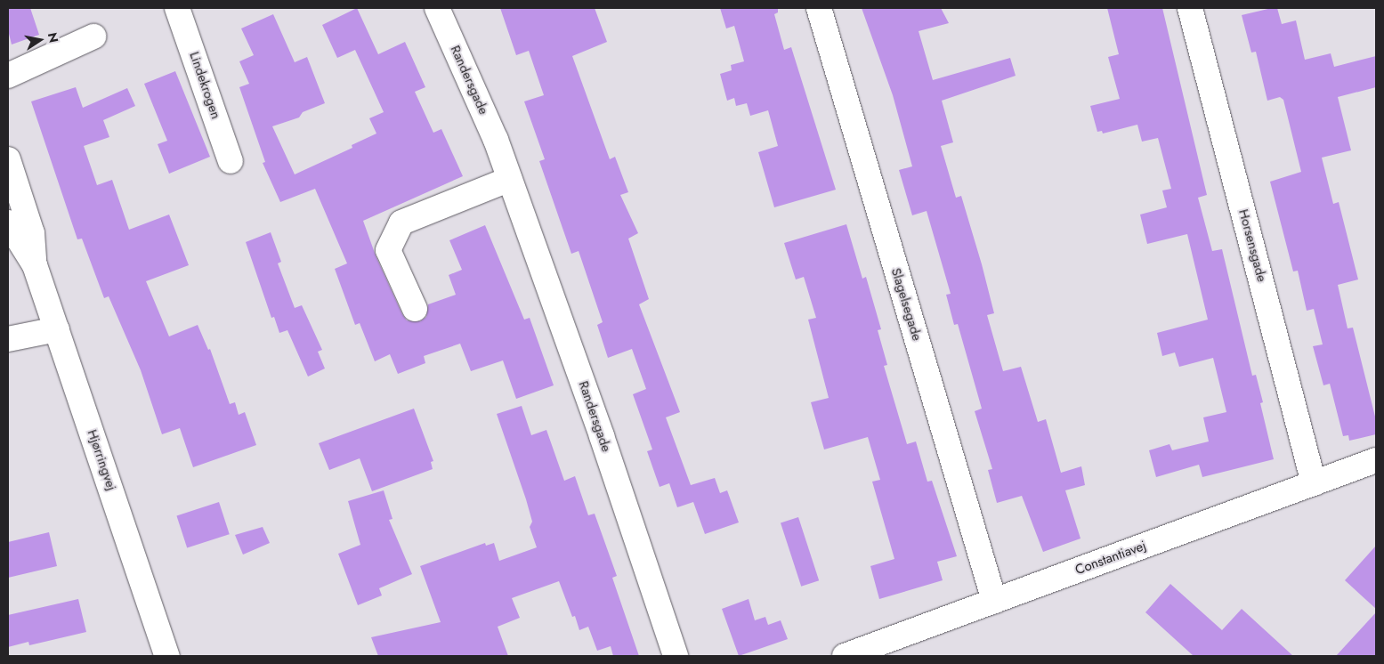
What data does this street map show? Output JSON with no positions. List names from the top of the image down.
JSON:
{
  "streets": {
    "street": [
      "Randersgade",
      "Lindekrogen",
      "Horsensgade",
      "Slagelsegade",
      "Hjørringvej",
      "Constantiavej"
    ]
  },
  "crossings": [
    ["Horsensgade", "Constantiavej"],
    ["Slagelsegade", "Constantiavej"]
  ],
  "north": "right"
}
